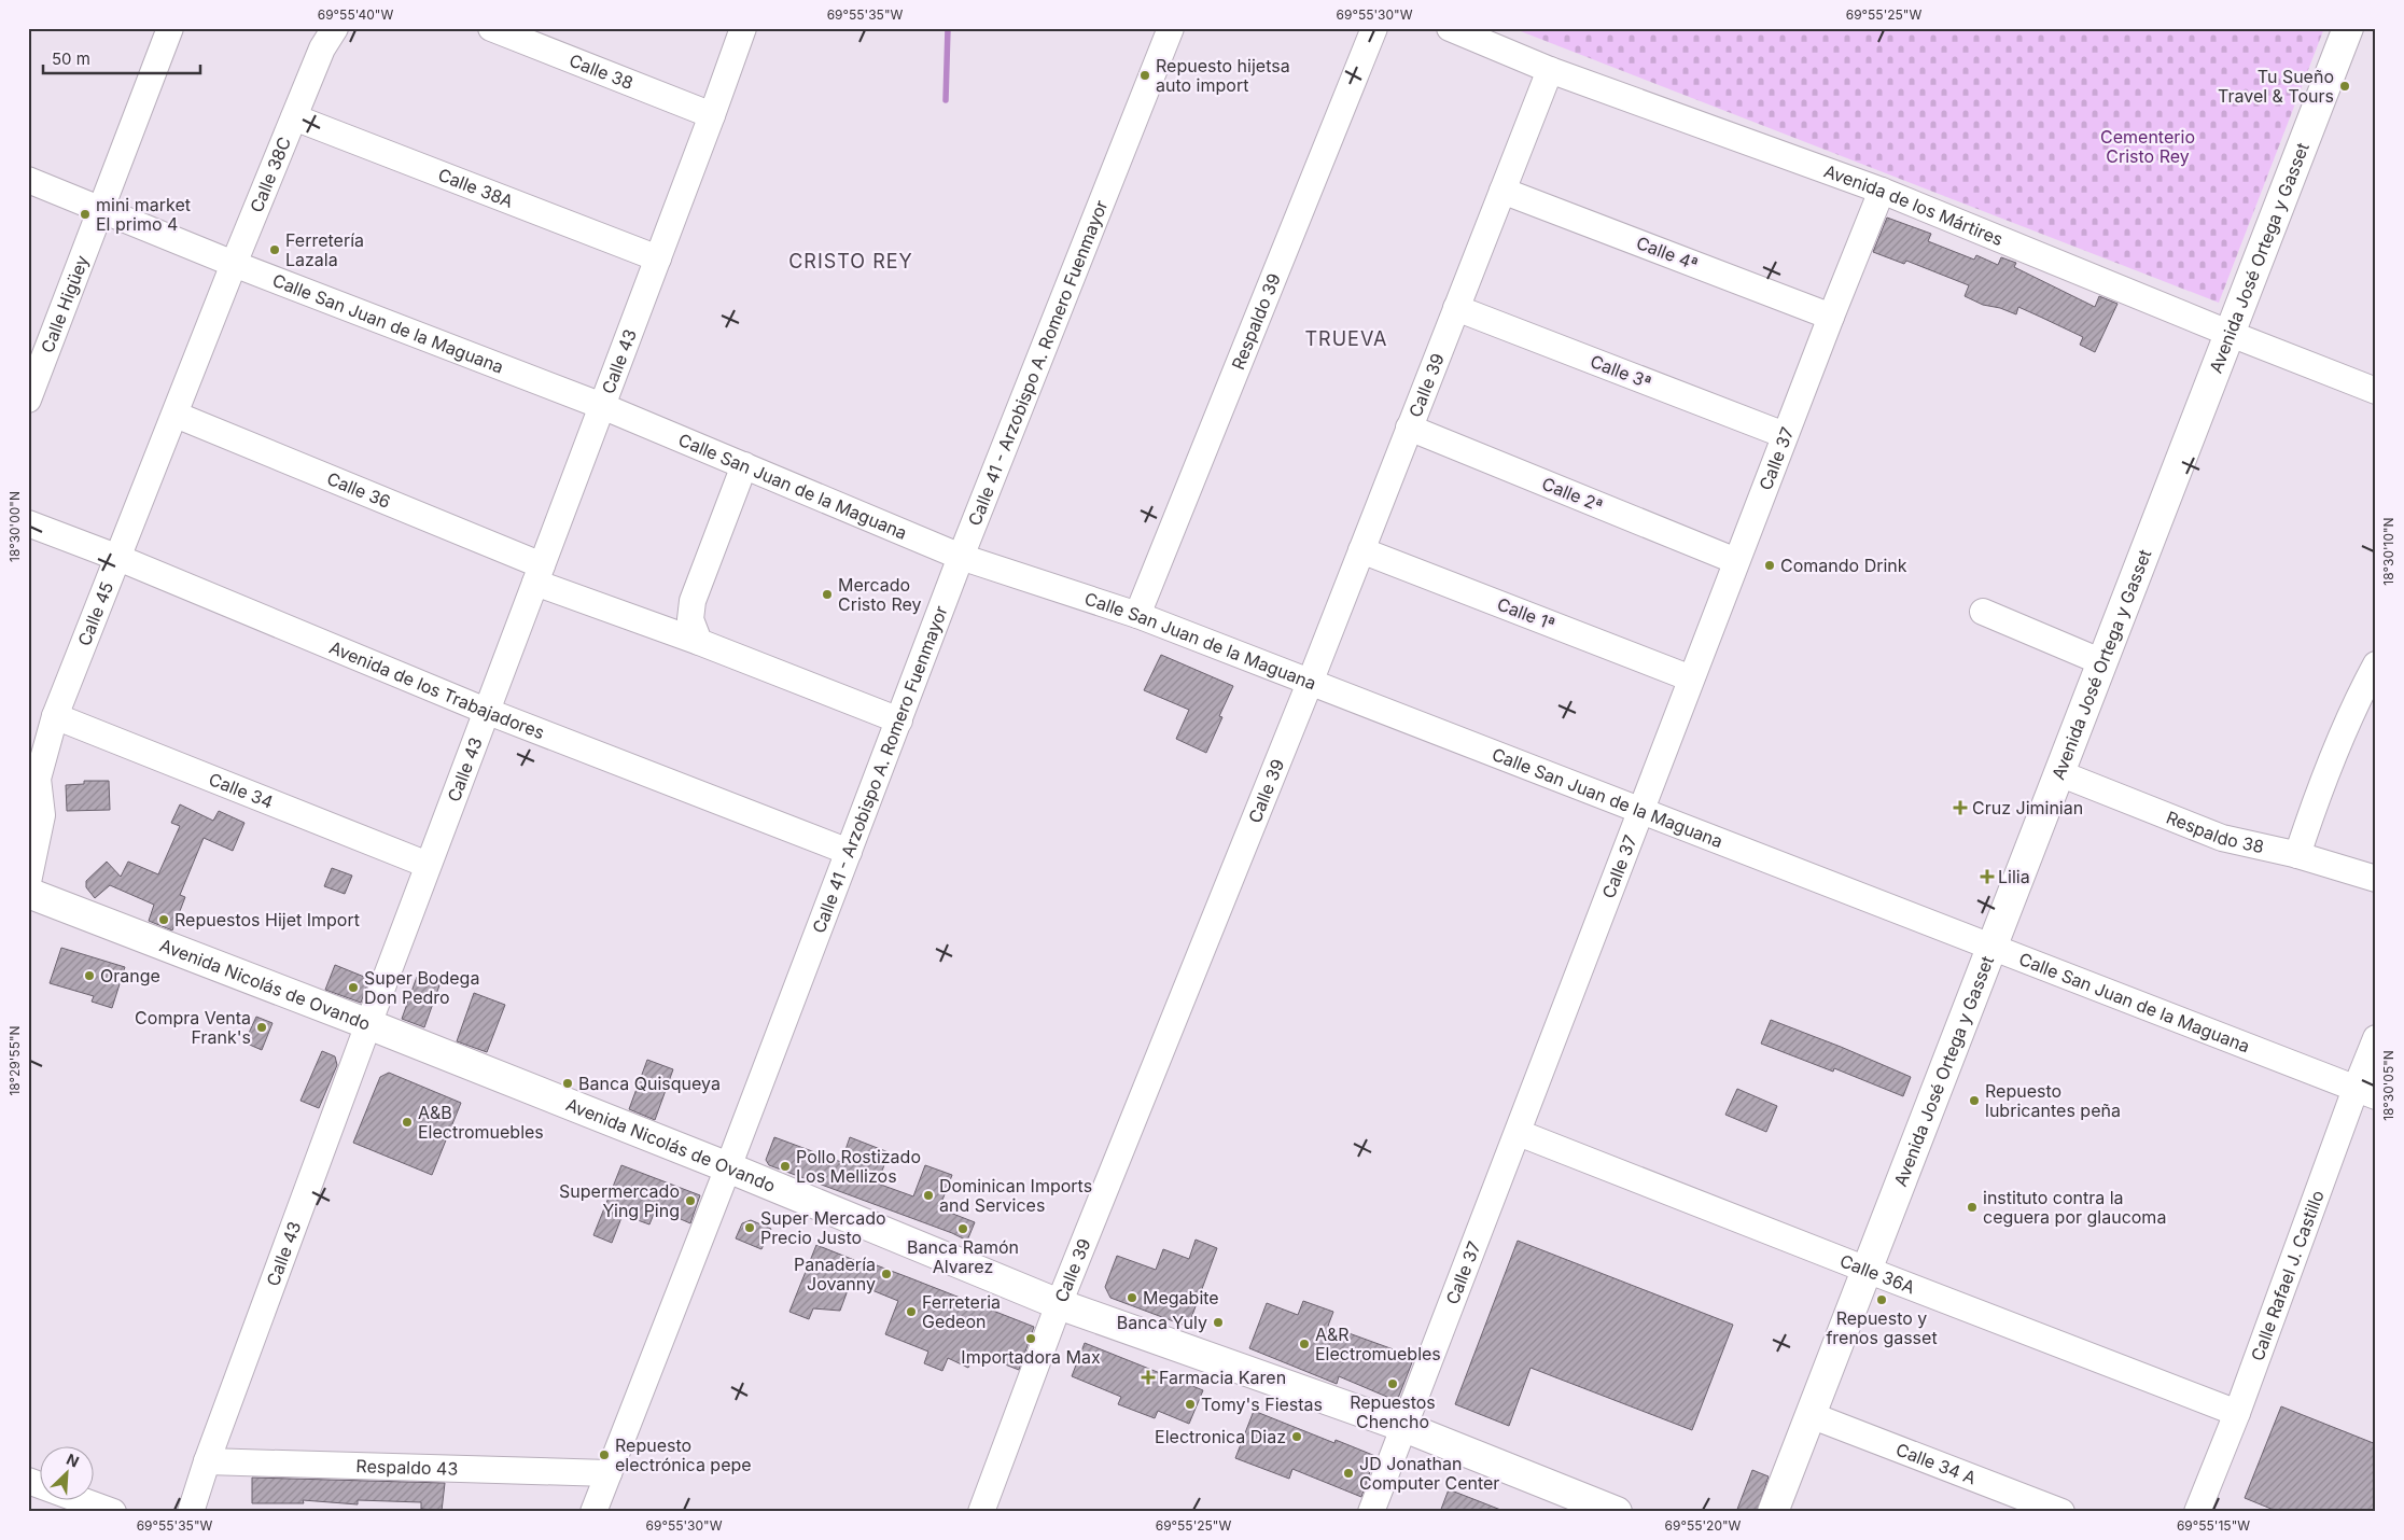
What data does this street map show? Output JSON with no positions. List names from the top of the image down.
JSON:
{
  "streets": {
    "street": [
      "Calle 38",
      "Calle 38C",
      "Calle 38A",
      "Avenida de los Mártires",
      "Calle 4ª",
      "Avenida José Ortega y Gasset",
      "Calle Higüey",
      "Respaldo 39",
      "Calle San Juan de la Maguana",
      "Calle 43",
      "Calle 41 - Arzobispo A. Romero Fuenmayor",
      "Calle 3ª",
      "Calle 39",
      "Calle 37",
      "Calle 36",
      "Calle 2ª",
      "Calle 1ª",
      "Calle 45",
      "Avenida de los Trabajadores",
      "Calle 34",
      "Respaldo 38",
      "Avenida Nicolás de Ovando",
      "Calle 36A",
      "Calle Rafael J. Castillo",
      "Calle 34 A",
      "Respaldo 43"
    ]
  },
  "crossings": [
    ["Calle 38", "Calle 43"],
    ["Calle 38C", "Calle 38A"],
    ["Calle 38C", "Calle San Juan de la Maguana"],
    ["Calle 38C", "Calle 45"],
    ["Calle 38A", "Calle 43"],
    ["Avenida de los Mártires", "Avenida José Ortega y Gasset"],
    ["Avenida de los Mártires", "Calle 39"],
    ["Avenida de los Mártires", "Calle 37"],
    ["Calle 4ª", "Calle 39"],
    ["Calle 4ª", "Calle 37"],
    ["Avenida José Ortega y Gasset", "Calle San Juan de la Maguana"],
    ["Avenida José Ortega y Gasset", "Respaldo 38"],
    ["Avenida José Ortega y Gasset", "Calle 36A"],
    ["Avenida José Ortega y Gasset", "Calle 34 A"],
    ["Calle Higüey", "Calle San Juan de la Maguana"],
    ["Respaldo 39", "Calle San Juan de la Maguana"],
    ["Calle San Juan de la Maguana", "Calle 43"],
    ["Calle San Juan de la Maguana", "Calle 41 - Arzobispo A. Romero Fuenmayor"],
    ["Calle San Juan de la Maguana", "Calle 39"],
    ["Calle San Juan de la Maguana", "Calle 37"],
    ["Calle San Juan de la Maguana", "Calle 45"],
    ["Calle San Juan de la Maguana", "Calle Rafael J. Castillo"],
    ["Calle 43", "Calle 36"],
    ["Calle 43", "Avenida de los Trabajadores"],
    ["Calle 43", "Calle 34"],
    ["Calle 43", "Avenida Nicolás de Ovando"],
    ["Calle 43", "Respaldo 43"],
    ["Calle 41 - Arzobispo A. Romero Fuenmayor", "Calle 36"],
    ["Calle 41 - Arzobispo A. Romero Fuenmayor", "Avenida de los Trabajadores"],
    ["Calle 41 - Arzobispo A. Romero Fuenmayor", "Avenida Nicolás de Ovando"],
    ["Calle 41 - Arzobispo A. Romero Fuenmayor", "Respaldo 43"],
    ["Calle 3ª", "Calle 39"],
    ["Calle 3ª", "Calle 37"],
    ["Calle 39", "Calle 2ª"],
    ["Calle 39", "Calle 1ª"],
    ["Calle 39", "Avenida Nicolás de Ovando"],
    ["Calle 37", "Calle 2ª"],
    ["Calle 37", "Calle 1ª"],
    ["Calle 37", "Avenida Nicolás de Ovando"],
    ["Calle 37", "Calle 36A"],
    ["Calle 36", "Calle 45"],
    ["Calle 45", "Avenida de los Trabajadores"],
    ["Calle 45", "Calle 34"],
    ["Calle 36A", "Calle Rafael J. Castillo"]
  ],
  "districts": ["CRISTO REY", "TRUEVA"],
  "parks": ["Cementerio Cristo Rey"],
  "places": {
    "other": [
      "Repuesto hijetsa auto import",
      "Tu Sueño Travel & Tours",
      "mini market El primo 4",
      "Ferretería Lazala",
      "Comando Drink",
      "Mercado Cristo Rey",
      "Repuestos Hijet Import",
      "Orange",
      "Super Bodega Don Pedro",
      "Compra Venta Frank's",
      "Banca Quisqueya",
      "Repuesto lubricantes peña",
      "A&B Electromuebles",
      "Pollo Rostizado Los Mellizos",
      "Dominican Imports and Services",
      "Supermercado Ying Ping",
      "instituto contra la ceguera por glaucoma",
      "Super Mercado Precio Justo",
      "Banca Ramón Alvarez",
      "Panadería Jovanny",
      "Megabite",
      "Repuesto y frenos gasset",
      "Ferreteria Gedeon",
      "Banca Yuly",
      "Importadora Max",
      "A&R Electromuebles",
      "Repuestos Chencho",
      "Tomy's Fiestas",
      "Electronica Diaz",
      "Repuesto electrónica pepe",
      "JD Jonathan Computer Center"
    ],
    "health": ["Cruz Jiminian", "Lilia", "Farmacia Karen"]
  },
  "scale_bar": "50 m",
  "north": "top right",
  "coordinates": [
    "69°55'40\"W",
    "69°55'35\"W",
    "69°55'30\"W",
    "69°55'25\"W",
    "18°30'00\"N",
    "18°30'10\"N",
    "18°29'55\"N",
    "18°30'05\"N",
    "69°55'20\"W",
    "69°55'15\"W"
  ]
}
